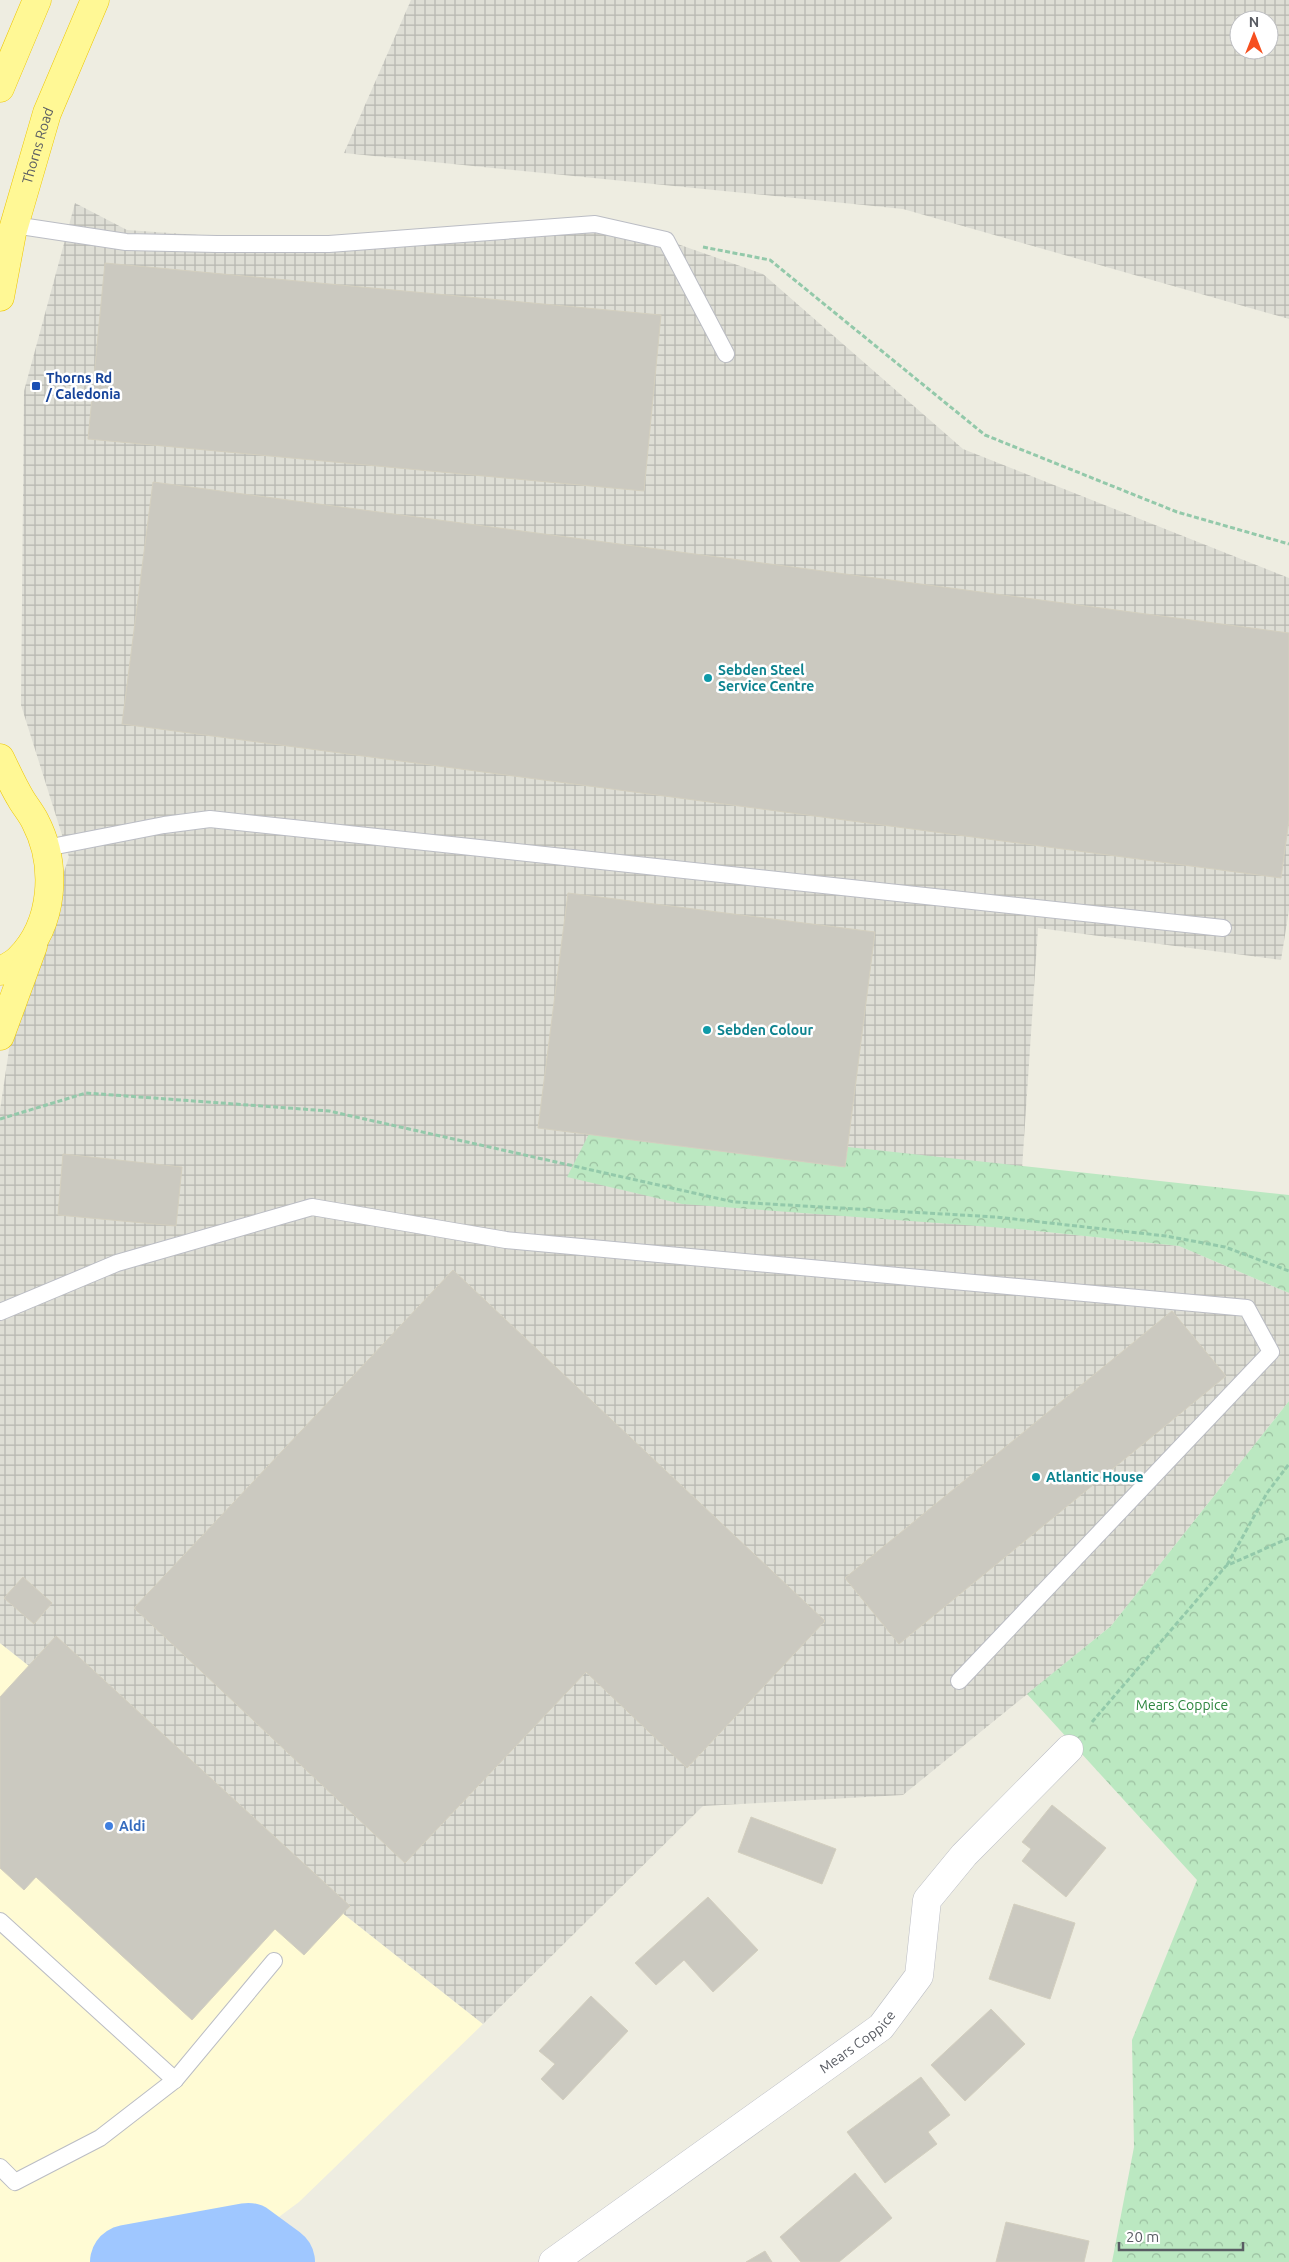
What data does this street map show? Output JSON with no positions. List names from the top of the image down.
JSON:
{
  "streets": {
    "highway": ["Thorns Road"],
    "street": ["Mears Coppice"]
  },
  "parks": ["Mears Coppice"],
  "places": {
    "transit": ["Thorns Rd / Caledonia"],
    "other": [
      "Sebden Steel Service Centre",
      "Sebden Colour",
      "Atlantic House",
      "Aldi"
    ]
  },
  "scale_bar": "20 m",
  "north": "top"
}
